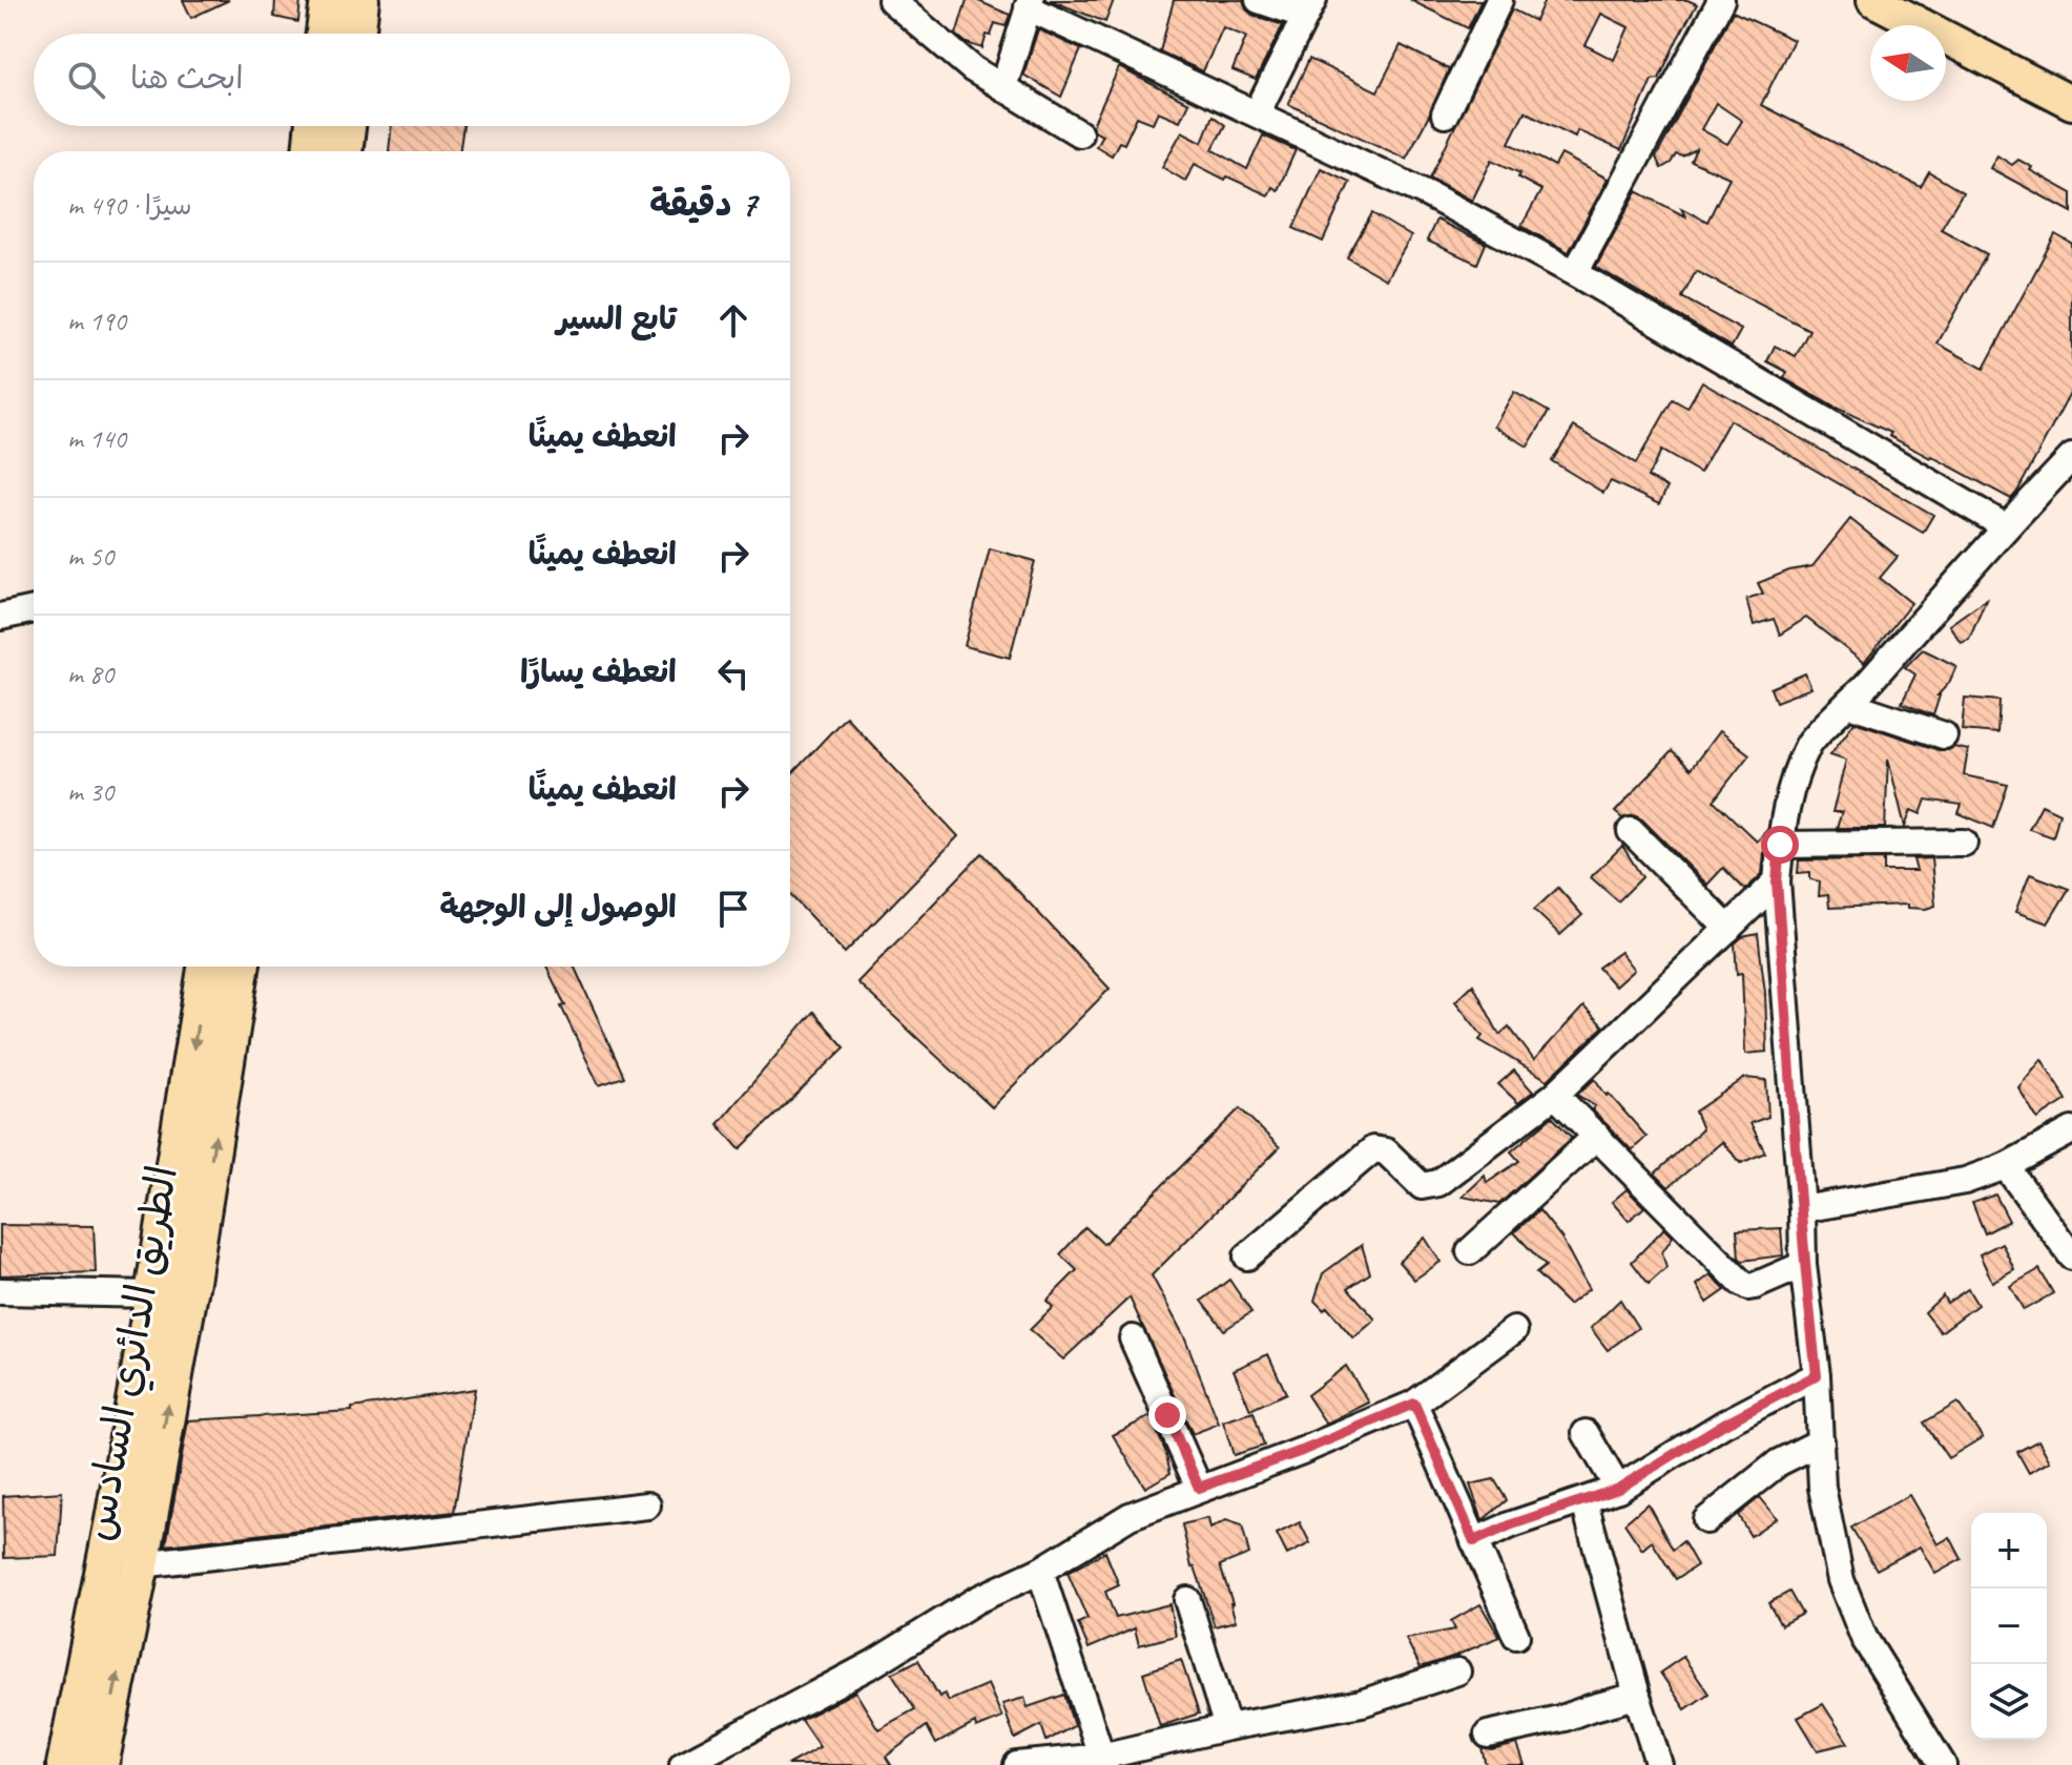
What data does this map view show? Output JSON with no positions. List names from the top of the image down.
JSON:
{
  "streets": {
    "highway": ["الطريق الدائري السادس"]
  },
  "north": "left",
  "page": {
    "search": "ابحث هنا",
    "heading": ["7 دقيقة", "سيرًا · 490 m"],
    "list": [
      ["تابع السير", "190 m"],
      ["انعطف يمينًا", "140 m"],
      ["انعطف يمينًا", "50 m"],
      ["انعطف يسارًا", "80 m"],
      ["انعطف يمينًا", "30 m"],
      "الوصول إلى الوجهة"
    ],
    "map_buttons": ["+", "−"]
  }
}
